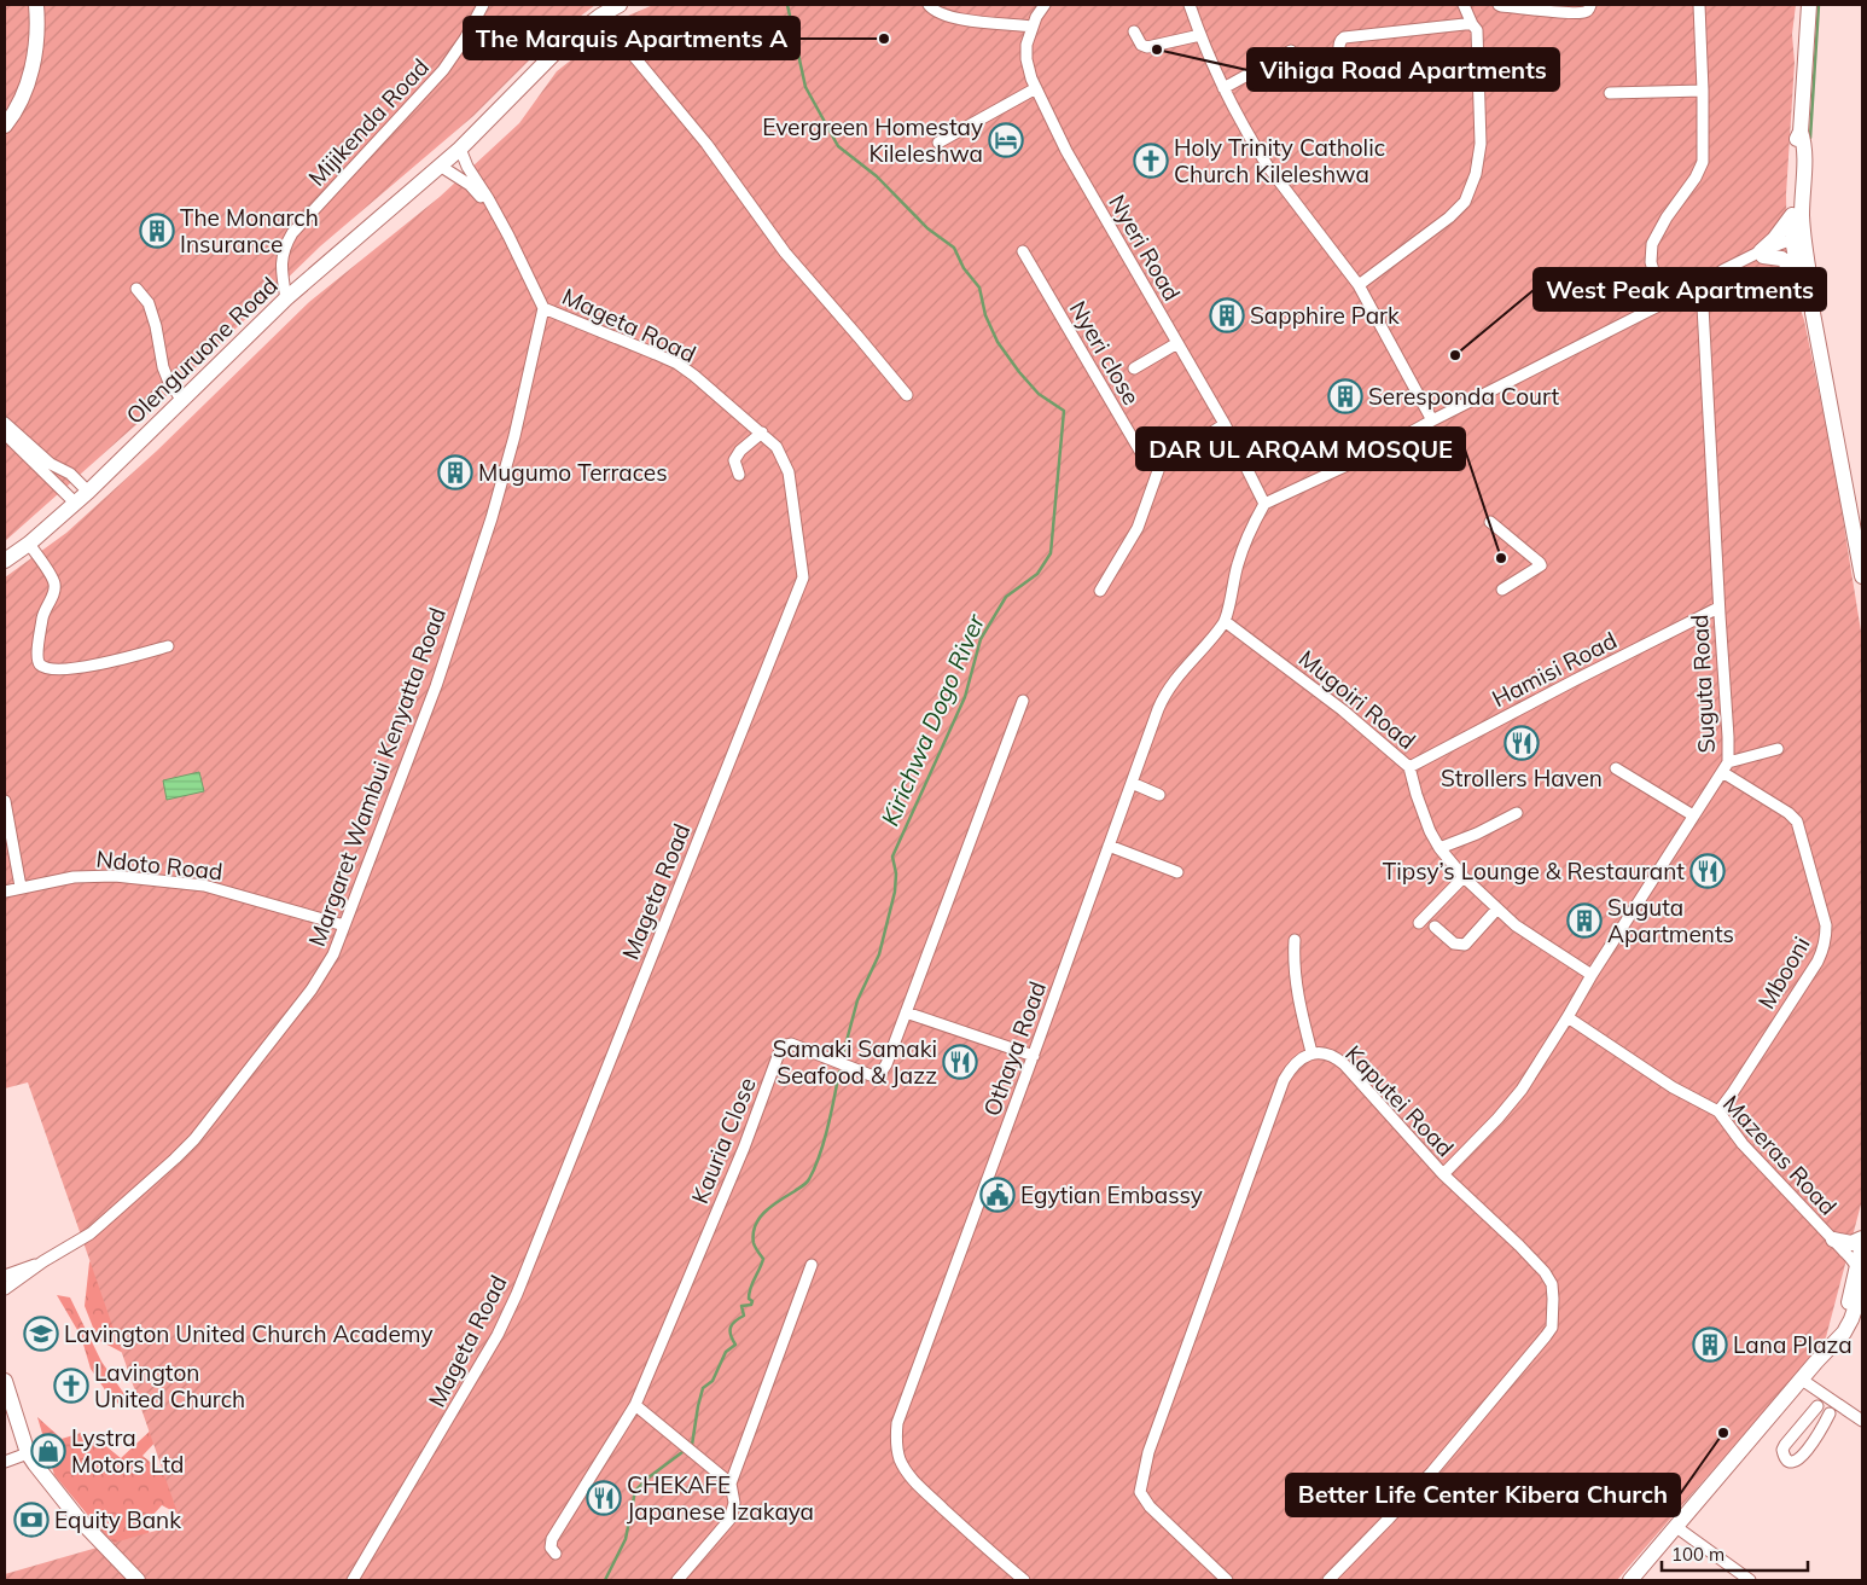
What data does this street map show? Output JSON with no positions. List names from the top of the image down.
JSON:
{
  "streets": {
    "street": [
      "Mijikenda Road",
      "Nyeri Road",
      "Mageta Road",
      "Olenguruone Road",
      "Nyeri close",
      "Hamisi Road",
      "Suguta Road",
      "Mugoiri Road",
      "Margaret Wambui Kenyatta Road",
      "Ndoto Road",
      "Mbooni",
      "Othaya Road",
      "Kaputei Road",
      "Kauria Close",
      "Mazeras Road"
    ]
  },
  "crossings": [
    ["Mijikenda Road", "Olenguruone Road"],
    ["Nyeri Road", "Othaya Road"],
    ["Mageta Road", "Margaret Wambui Kenyatta Road"],
    ["Hamisi Road", "Suguta Road"],
    ["Hamisi Road", "Mugoiri Road"],
    ["Suguta Road", "Mugoiri Road"],
    ["Suguta Road", "Mbooni"],
    ["Suguta Road", "Kaputei Road"],
    ["Suguta Road", "Mazeras Road"],
    ["Mugoiri Road", "Othaya Road"],
    ["Margaret Wambui Kenyatta Road", "Ndoto Road"],
    ["Mbooni", "Mazeras Road"]
  ],
  "water": ["Kirichwa Dogo River"],
  "places": {
    "other": [
      "The Marquis Apartments A",
      "Vihiga Road Apartments",
      "West Peak Apartments",
      "DAR UL ARQAM MOSQUE",
      "Better Life Center Kibera Church"
    ],
    "hotel": ["Evergreen Homestay Kileleshwa"],
    "church": ["Holy Trinity Catholic Church Kileleshwa", "Lavington United Church"],
    "building": [
      "The Monarch Insurance",
      "Sapphire Park",
      "Seresponda Court",
      "Mugumo Terraces",
      "Suguta Apartments",
      "Lana Plaza"
    ],
    "restaurant": [
      "Strollers Haven",
      "Tipsy’s Lounge & Restaurant",
      "Samaki Samaki Seafood & Jazz",
      "CHEKAFE Japanese Izakaya"
    ],
    "public building": ["Egytian Embassy"],
    "school or university": ["Lavington United Church Academy"],
    "shop": ["Lystra Motors Ltd"],
    "bank": ["Equity Bank"]
  },
  "scale_bar": "100 m"
}
